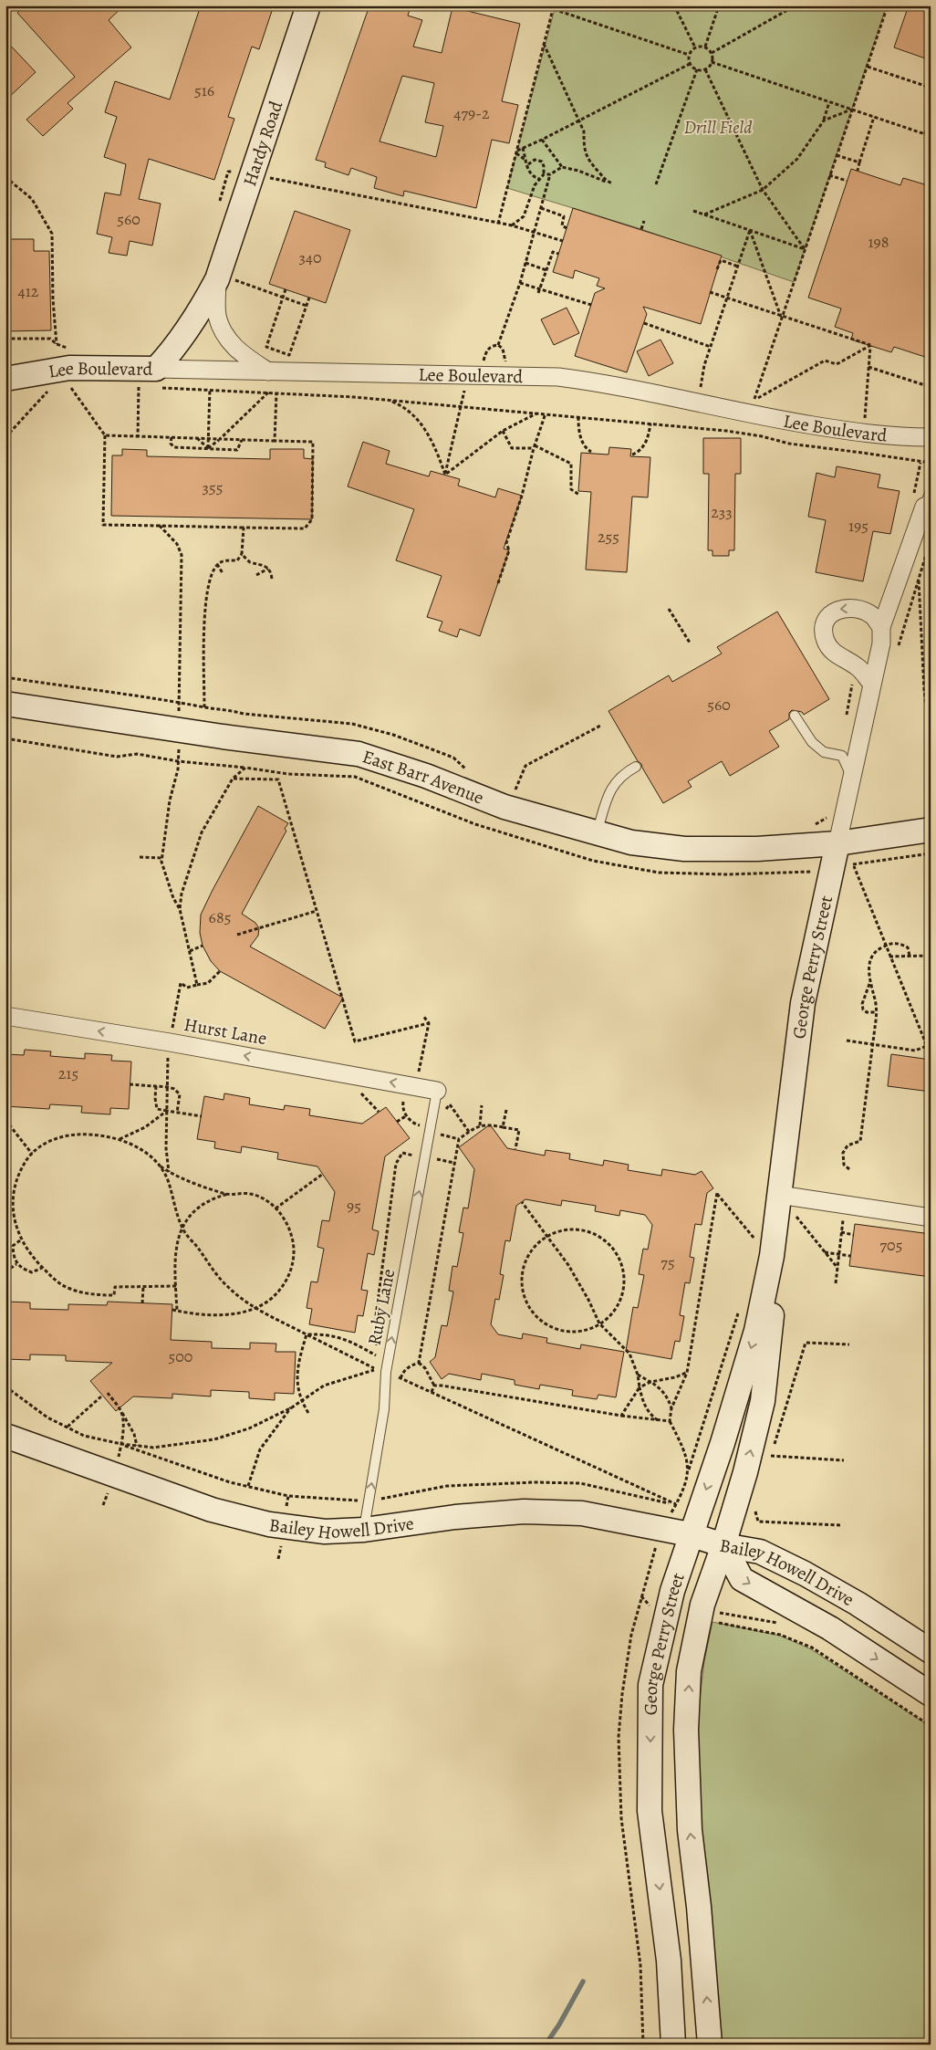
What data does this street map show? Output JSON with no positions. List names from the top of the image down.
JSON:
{
  "streets": {
    "street": [
      "Hardy Road",
      "Lee Boulevard",
      "East Barr Avenue",
      "George Perry Street",
      "Hurst Lane",
      "Bailey Howell Drive"
    ],
    "lane": ["Ruby Lane"]
  },
  "crossings": [
    ["Hardy Road", "Lee Boulevard"],
    ["East Barr Avenue", "George Perry Street"],
    ["George Perry Street", "Bailey Howell Drive"],
    ["Hurst Lane", "Ruby Lane"],
    ["Ruby Lane", "Bailey Howell Drive"]
  ],
  "one_way": ["Hurst Lane", "Ruby Lane"],
  "parks": ["Drill Field"],
  "house_numbers": [
    "516",
    "479-2",
    "560",
    "198",
    "340",
    "412",
    "355",
    "233",
    "195",
    "255",
    "560",
    "685",
    "215",
    "95",
    "705",
    "75",
    "500"
  ]
}
